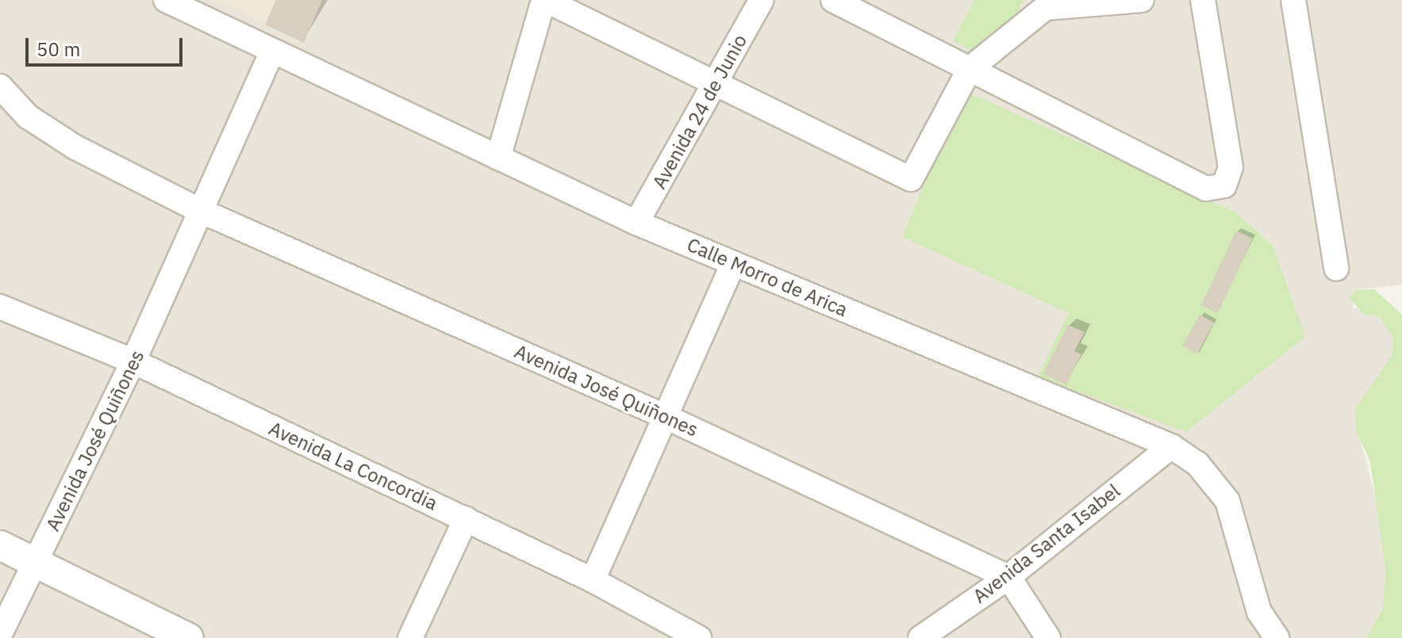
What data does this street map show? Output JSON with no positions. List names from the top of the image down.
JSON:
{
  "streets": {
    "street": [
      "Avenida 24 de Junio",
      "Calle Morro de Arica",
      "Avenida José Quiñones",
      "Avenida La Concordia",
      "Avenida Santa Isabel"
    ]
  },
  "crossings": [
    ["Avenida 24 de Junio", "Calle Morro de Arica"],
    ["Calle Morro de Arica", "Avenida José Quiñones"],
    ["Calle Morro de Arica", "Avenida Santa Isabel"],
    ["Avenida José Quiñones", "Avenida La Concordia"],
    ["Avenida José Quiñones", "Avenida Santa Isabel"]
  ],
  "scale_bar": "50 m"
}
